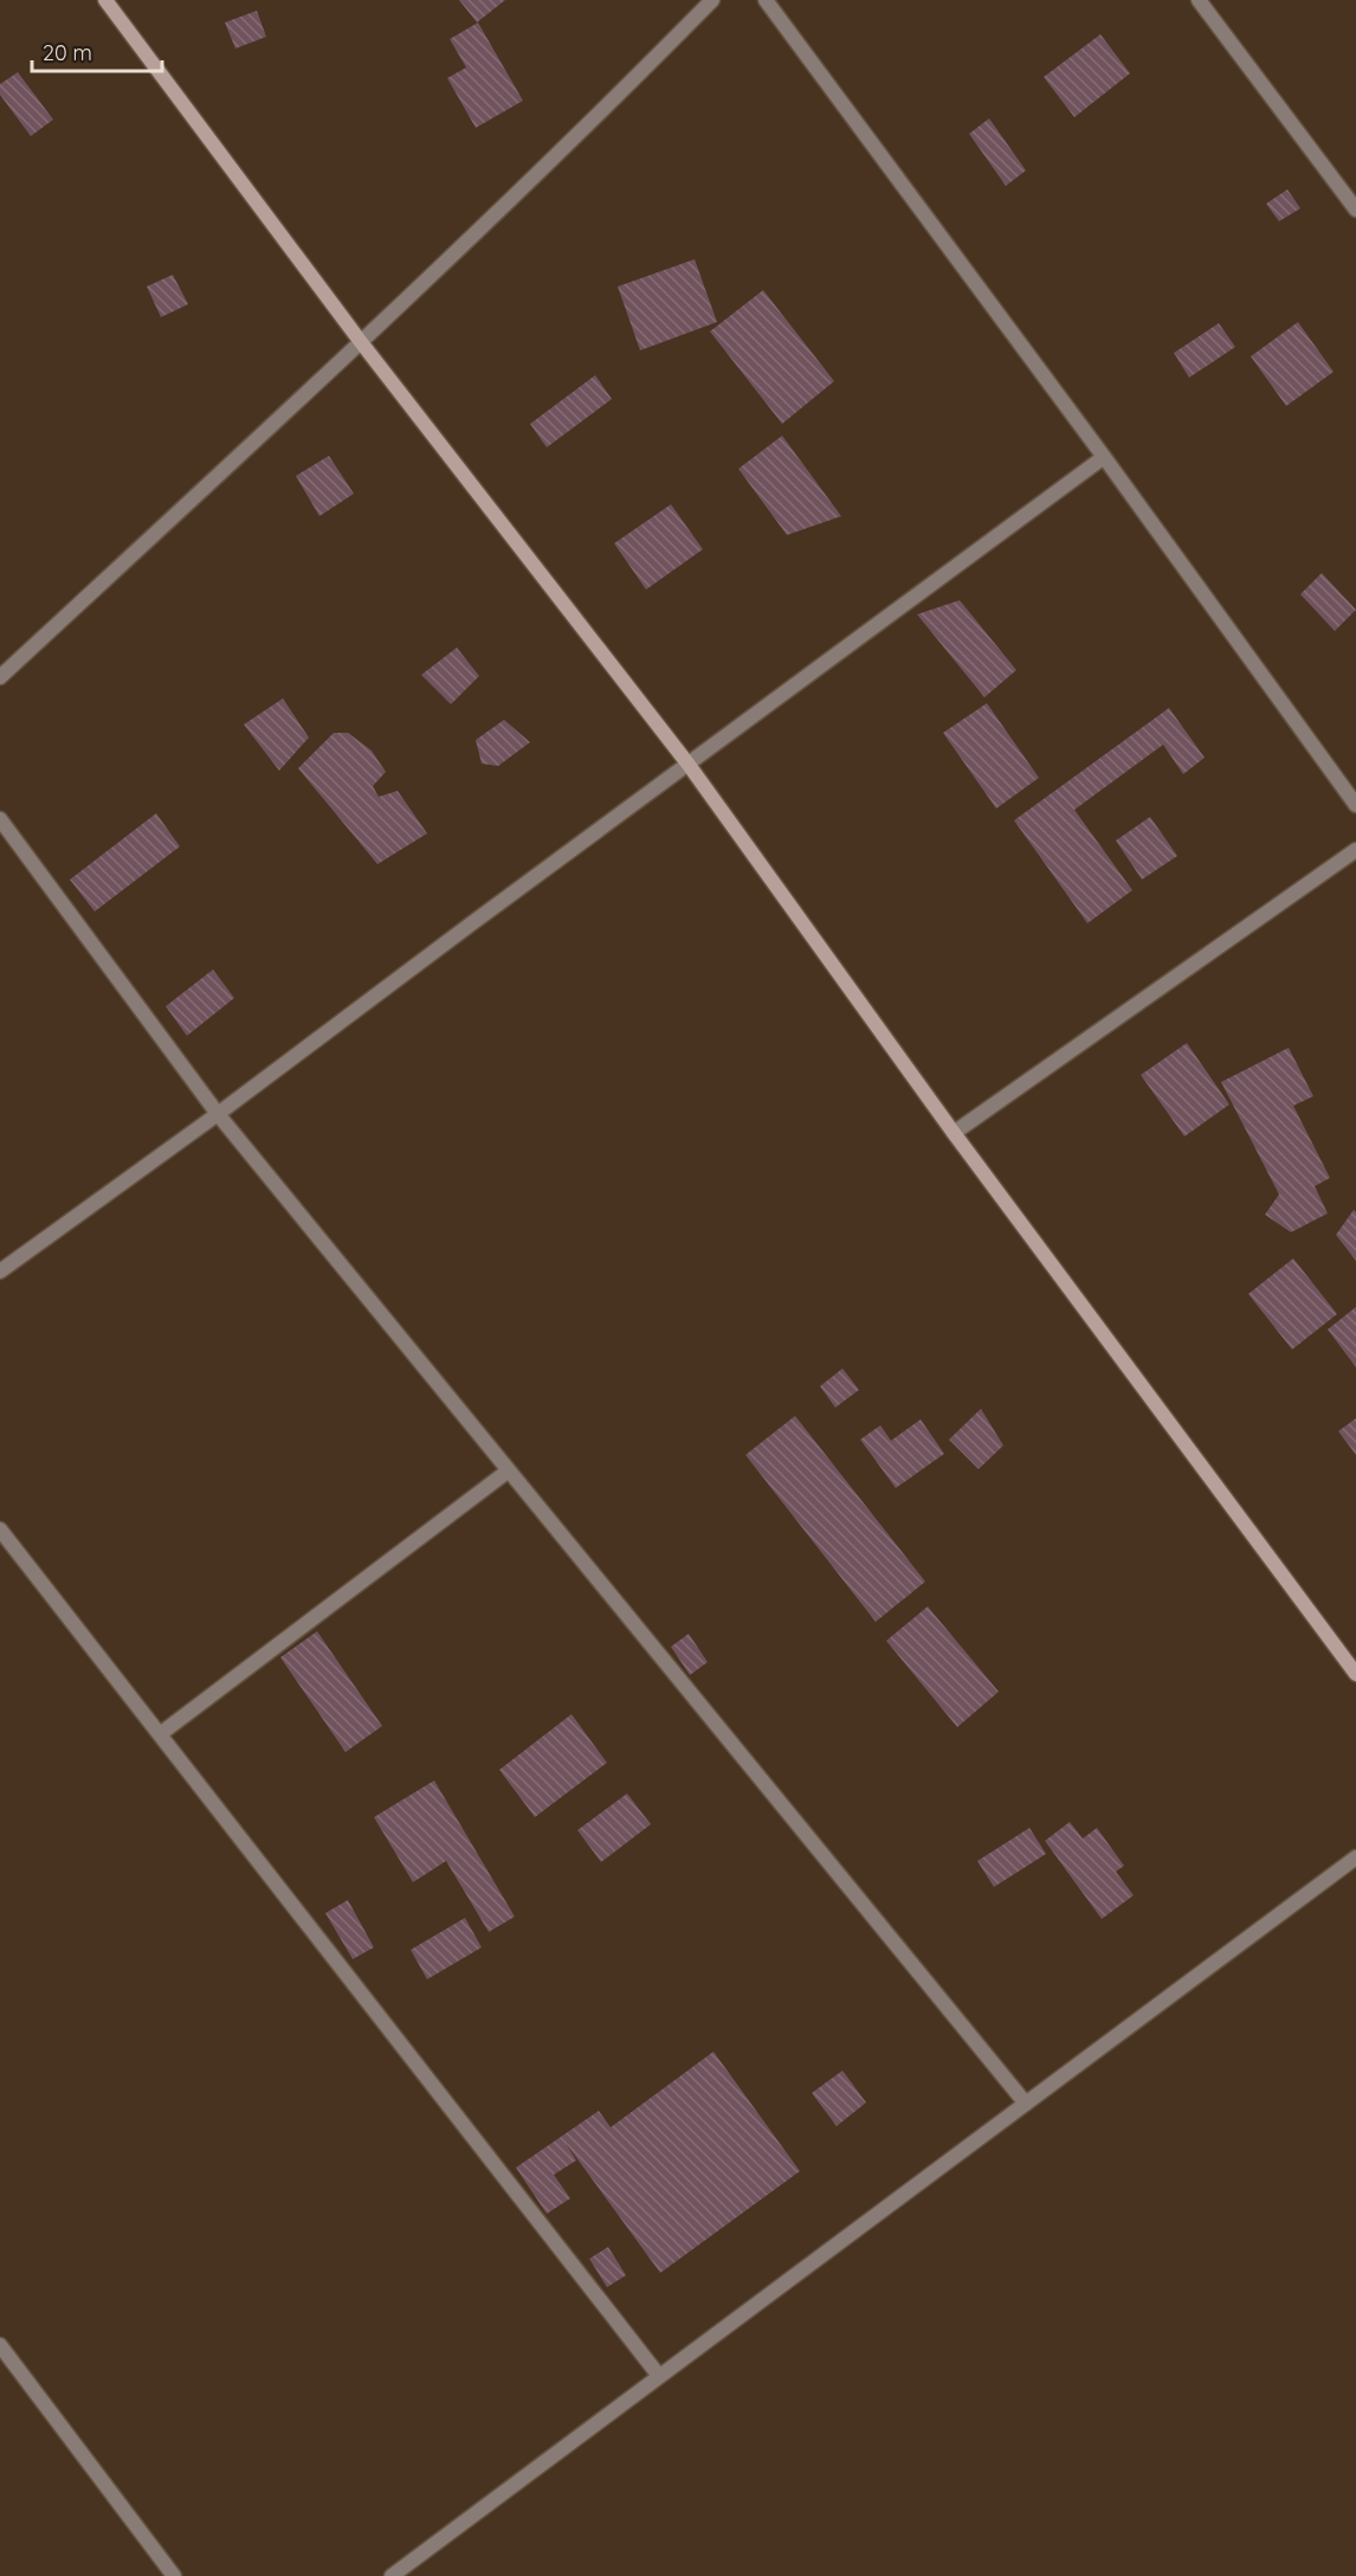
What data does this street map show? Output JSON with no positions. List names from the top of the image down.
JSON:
{
  "scale_bar": "20 m"
}
